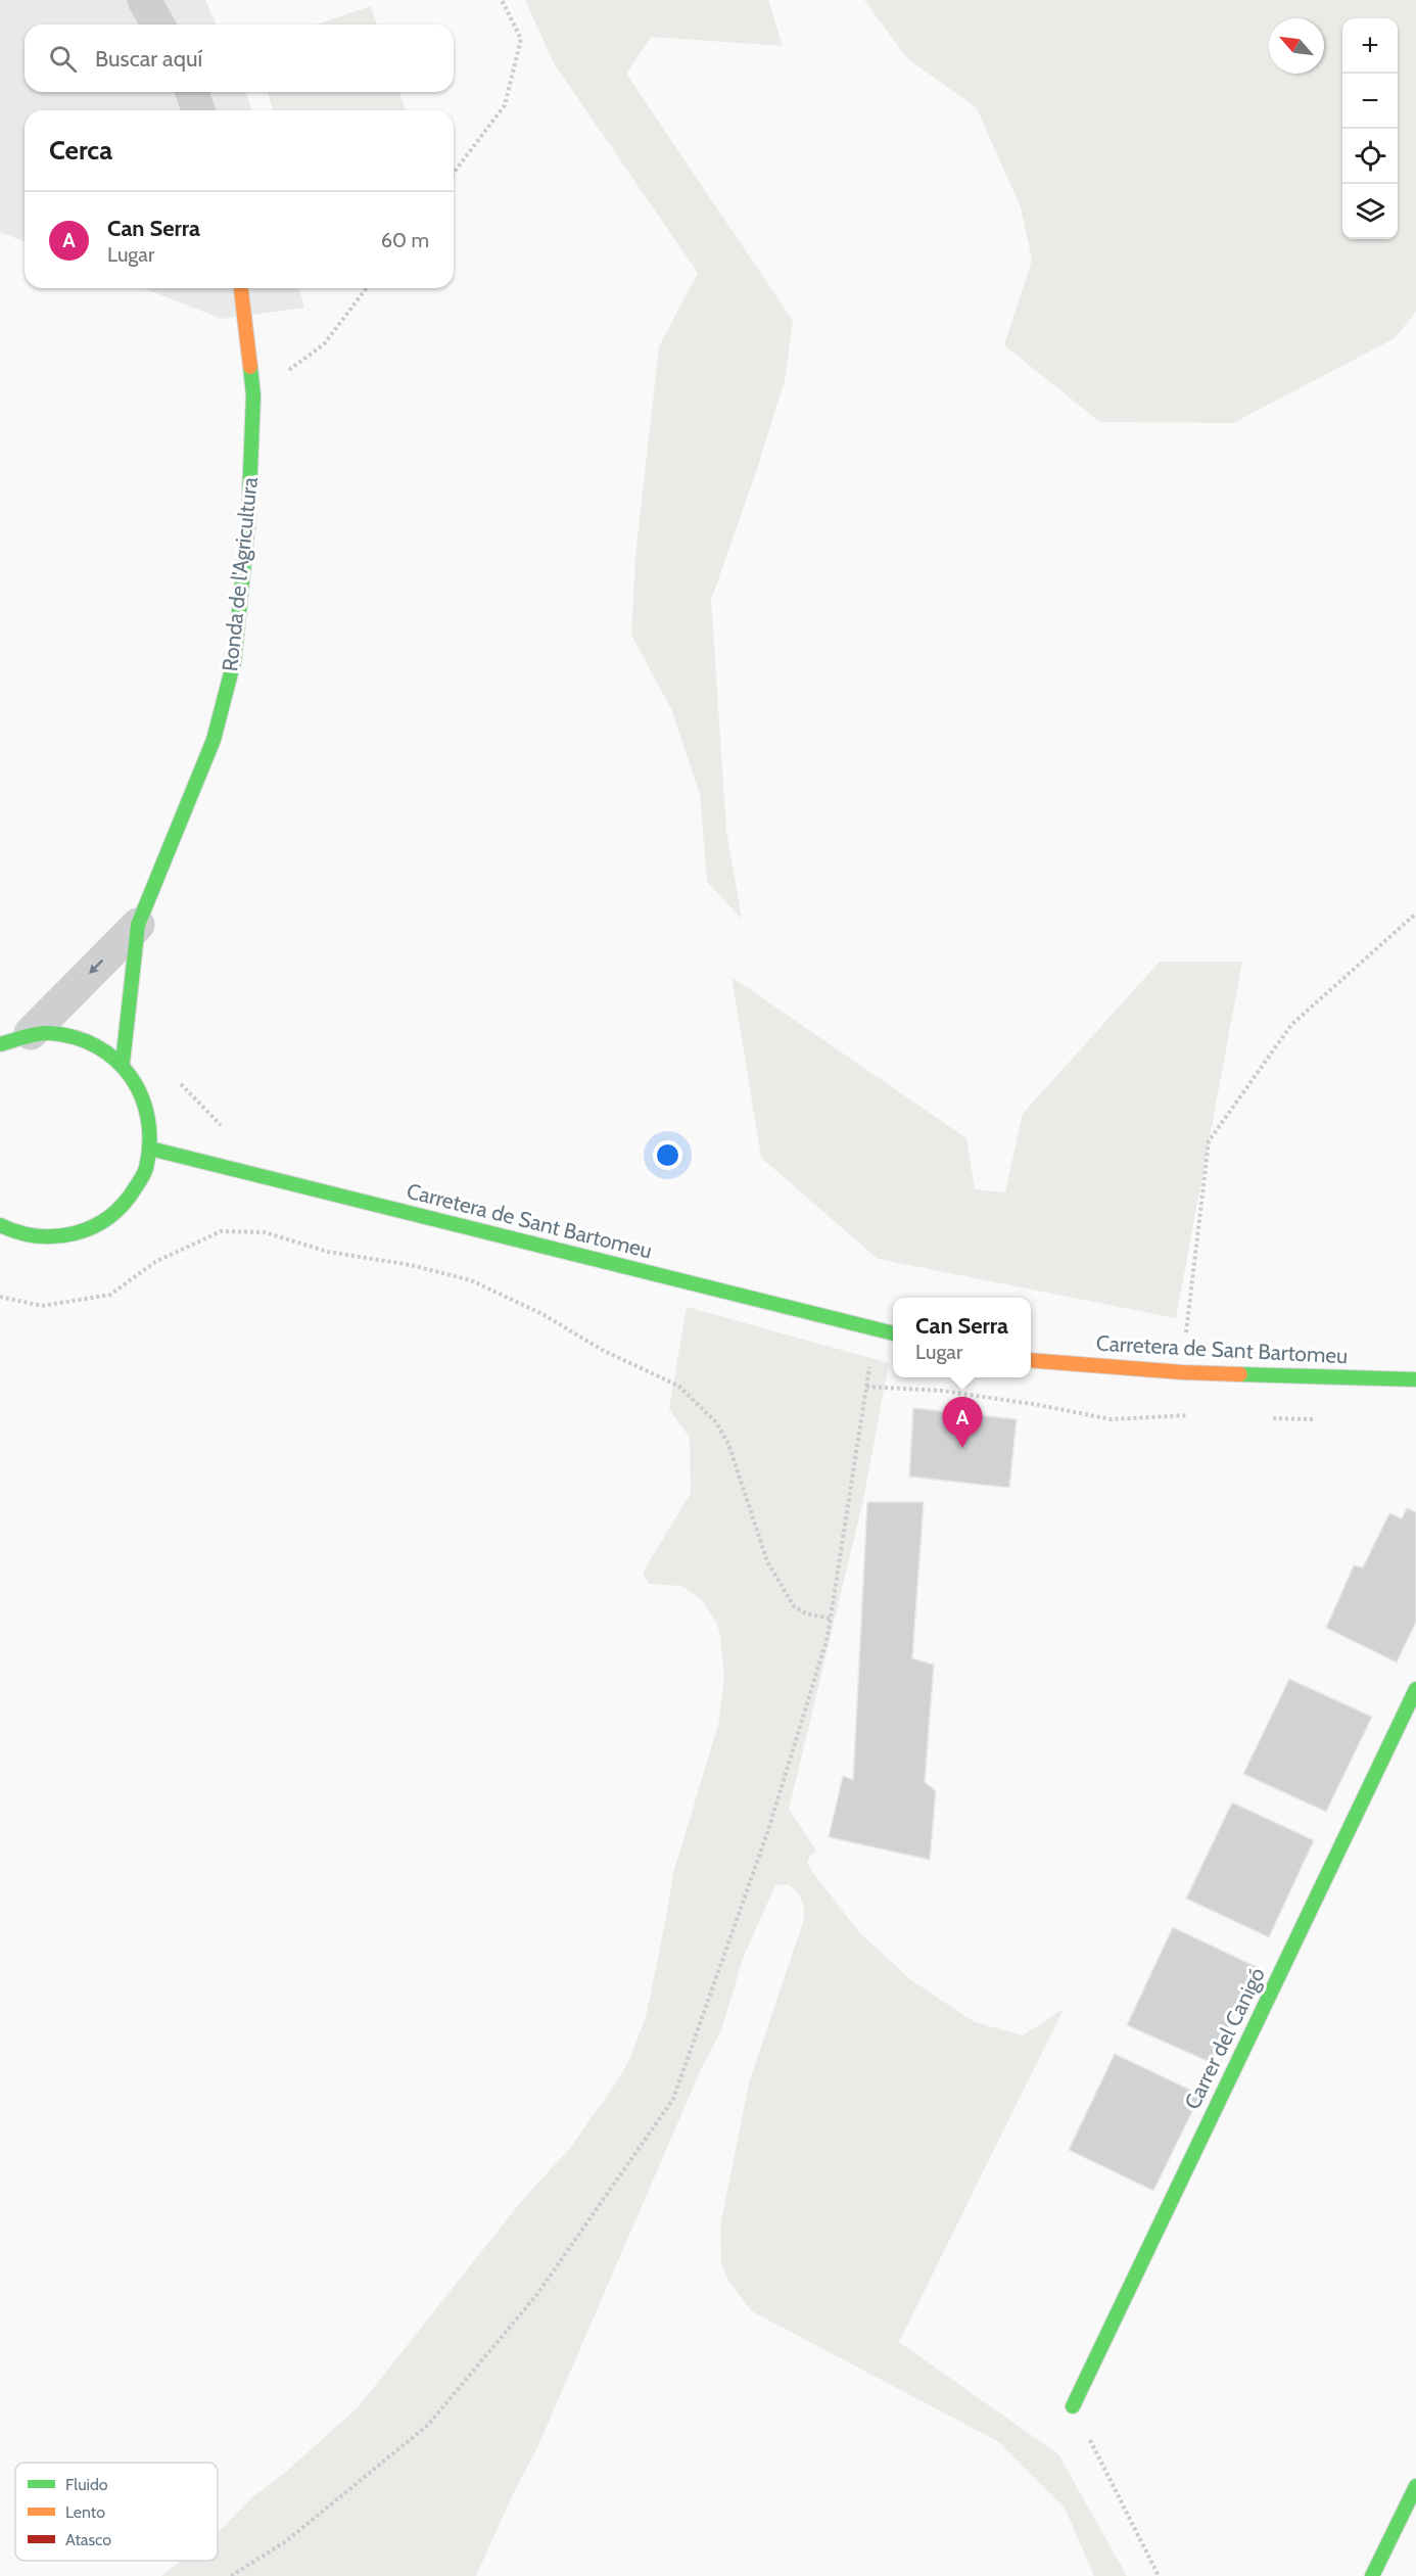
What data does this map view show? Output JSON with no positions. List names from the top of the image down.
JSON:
{
  "streets": {
    "street": ["Ronda de l'Agricultura", "Carretera de Sant Bartomeu", "Carrer del Canigó"]
  },
  "legend": ["Fluido", "Lento", "Atasco"],
  "north": "top left",
  "page": {
    "map_buttons": ["+", "−"],
    "search": "Buscar aquí",
    "heading": "Cerca",
    "list": [
      {
        "mark": "A",
        "name": "Can Serra",
        "note": "Lugar",
        "value": "60 m"
      }
    ],
    "popup": ["Can Serra", "Lugar"],
    "pins": "A"
  }
}
